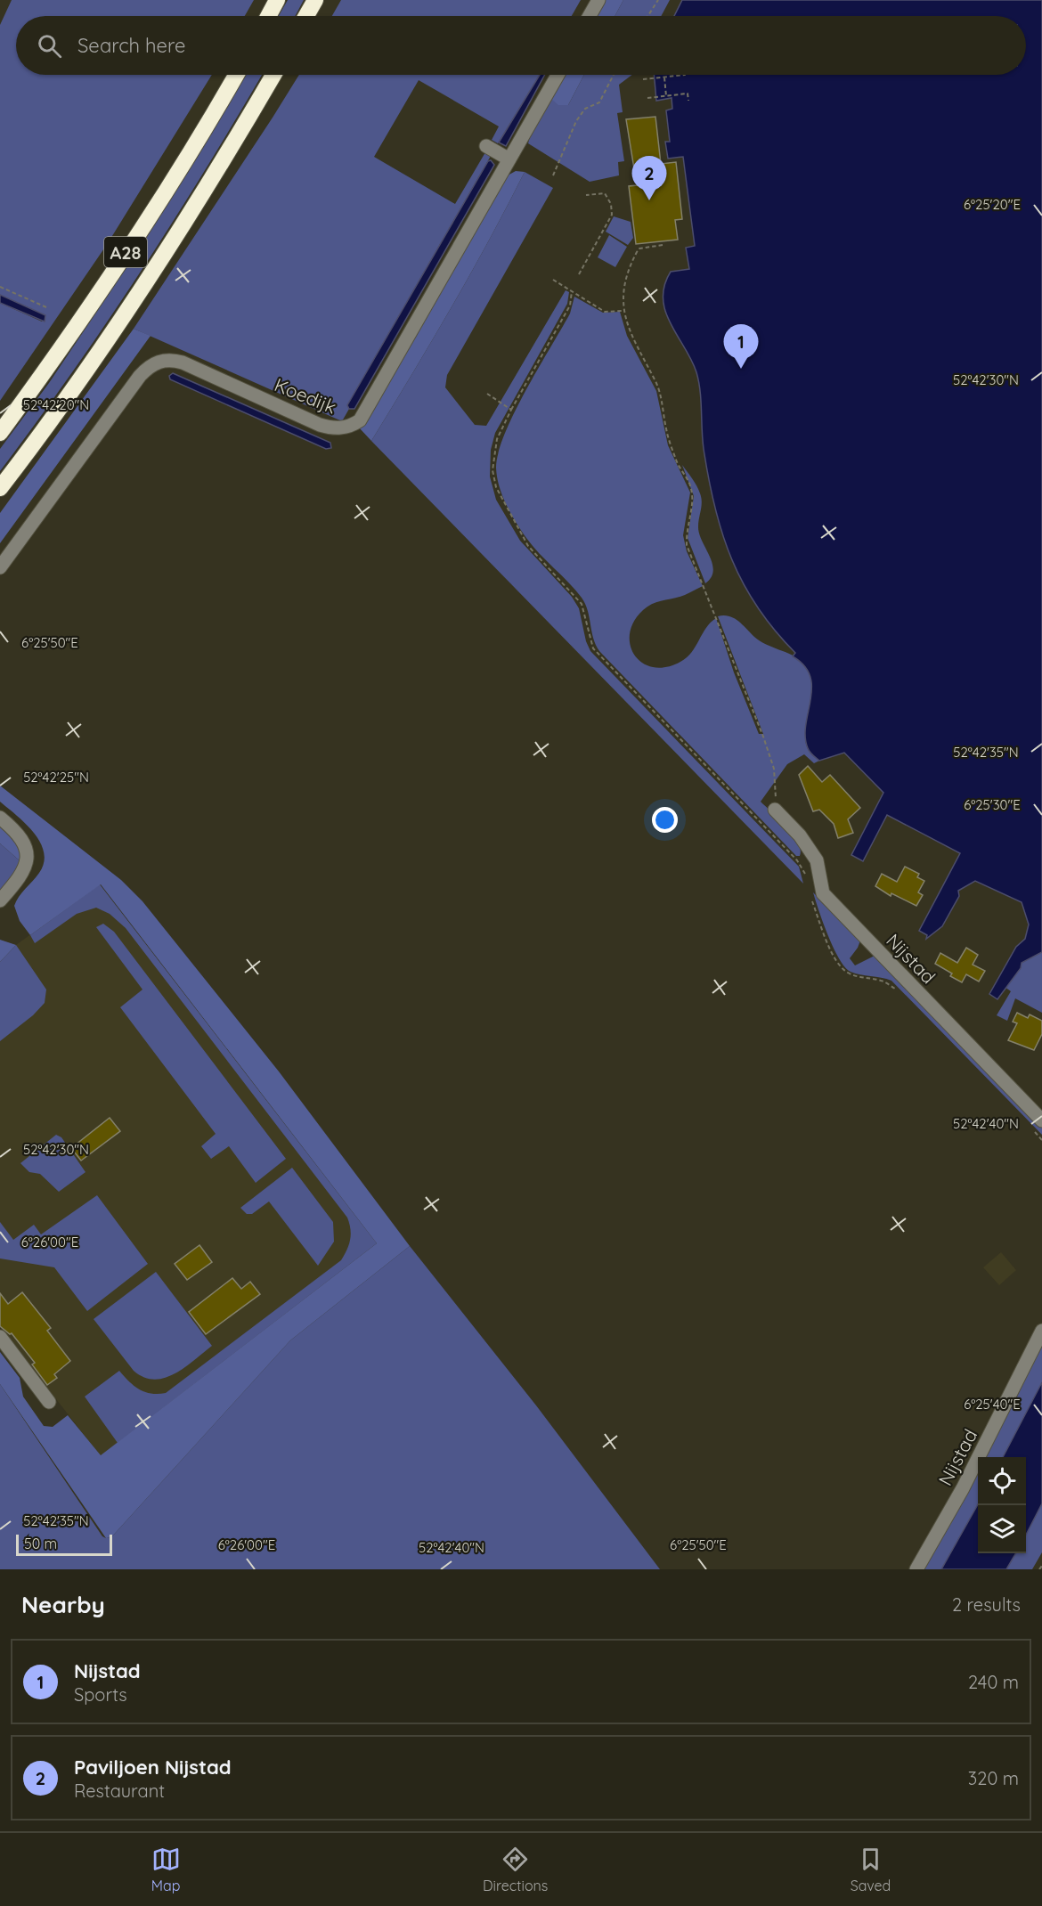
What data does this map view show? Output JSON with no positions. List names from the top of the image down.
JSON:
{
  "streets": {
    "highway": ["A28"],
    "street": ["Koedijk", "Nijstad"]
  },
  "scale_bar": "50 m",
  "page": {
    "search": "Search here",
    "pins": ["2", "1"],
    "scale": "50 m",
    "heading": ["Nearby", "2 results"],
    "list": [
      {
        "mark": "1",
        "name": "Nijstad",
        "note": "Sports",
        "value": "240 m"
      },
      {
        "mark": "2",
        "name": "Paviljoen Nijstad",
        "note": "Restaurant",
        "value": "320 m"
      }
    ],
    "nav": ["Map", "Directions", "Saved"]
  },
  "coordinates": [
    "6°25'20\"E",
    "52°42'30\"N",
    "52°42'20\"N",
    "6°25'50\"E",
    "52°42'35\"N",
    "52°42'25\"N",
    "6°25'30\"E",
    "52°42'40\"N",
    "6°26'00\"E",
    "6°25'40\"E"
  ]
}
